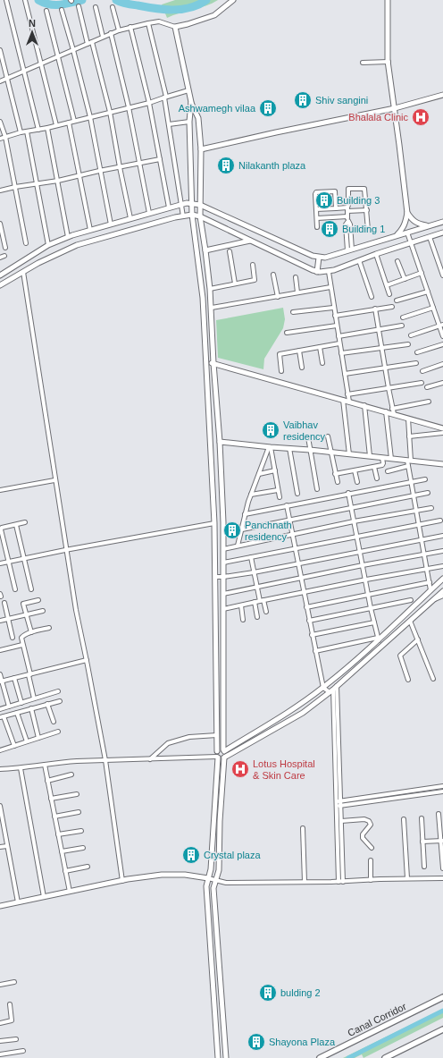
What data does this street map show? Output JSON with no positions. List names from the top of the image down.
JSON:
{
  "streets": {
    "main road": ["Canal Corridor"]
  },
  "places": {
    "building": [
      "Shiv sangini",
      "Ashwamegh vilaa",
      "Nilakanth plaza",
      "Building 3",
      "Building 1",
      "Vaibhav residency",
      "Panchnath residency",
      "Crystal plaza",
      "bulding 2",
      "Shayona Plaza"
    ],
    "hospital": ["Bhalala Clinic", "Lotus Hospital & Skin Care"]
  },
  "north": "top"
}
